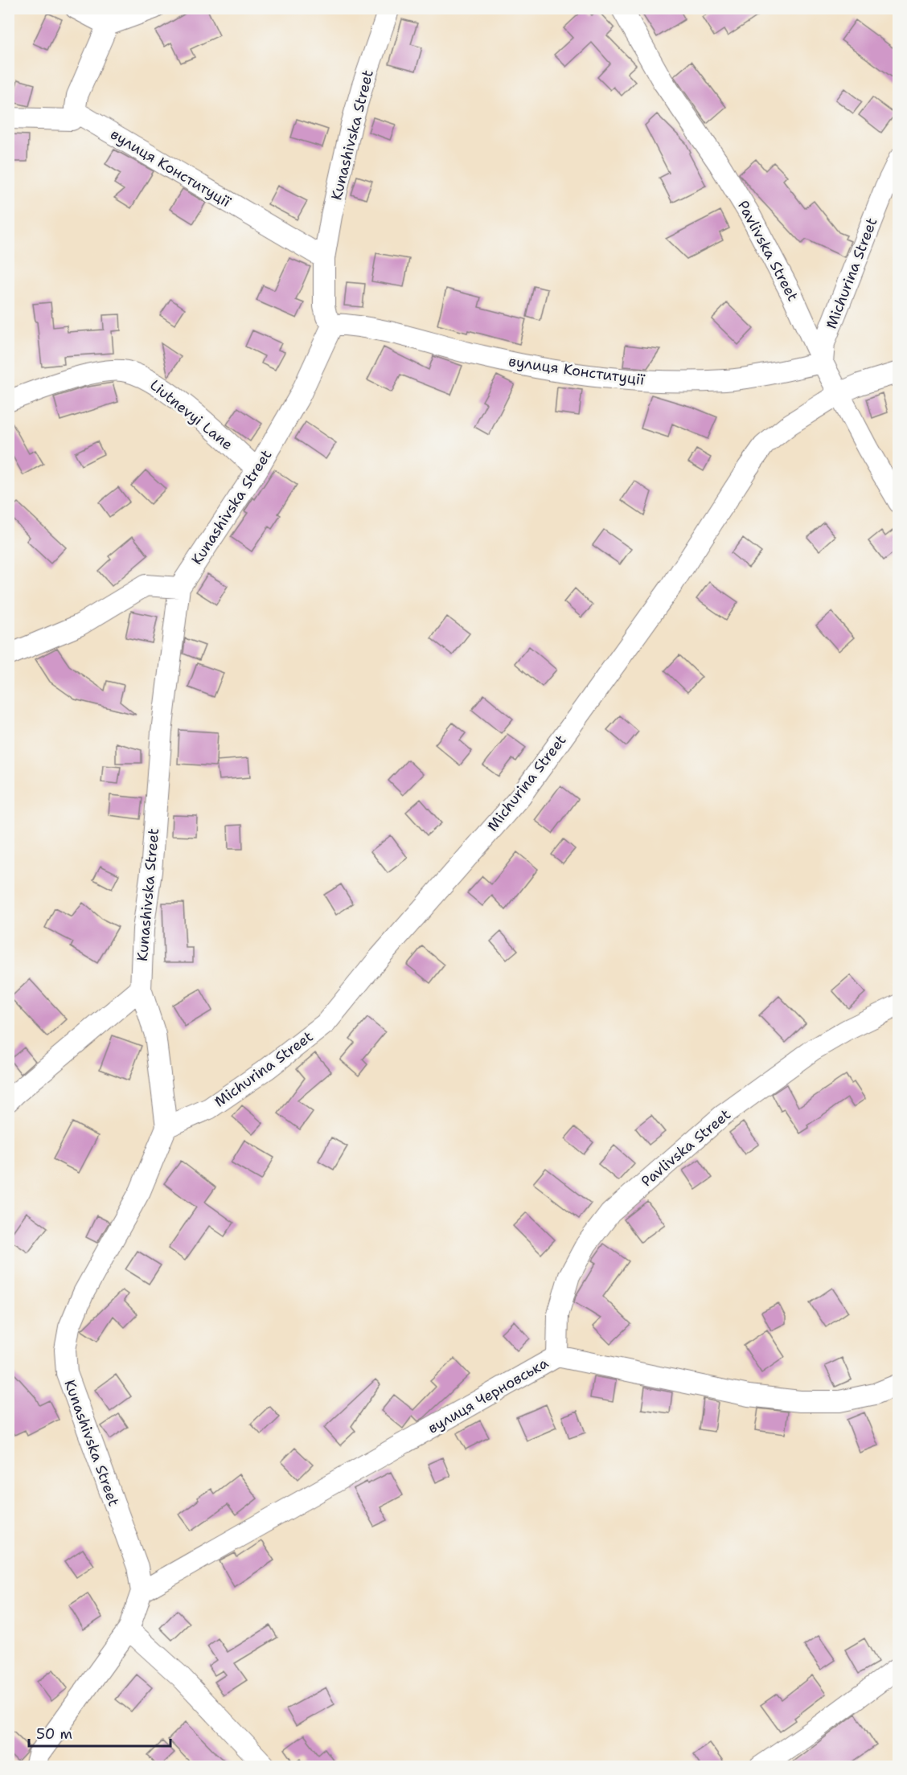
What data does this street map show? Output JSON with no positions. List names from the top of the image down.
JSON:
{
  "streets": {
    "street": [
      "Kunashivska Street",
      "вулиця Конституції",
      "Pavlivska Street",
      "Michurina Street",
      "Liutnevyi Lane",
      "вулиця Черновська"
    ]
  },
  "crossings": [
    ["Kunashivska Street", "вулиця Конституції"],
    ["Kunashivska Street", "Michurina Street"],
    ["Kunashivska Street", "Liutnevyi Lane"],
    ["Kunashivska Street", "вулиця Черновська"],
    ["вулиця Конституції", "Pavlivska Street"],
    ["вулиця Конституції", "Michurina Street"],
    ["Pavlivska Street", "Michurina Street"],
    ["Pavlivska Street", "вулиця Черновська"]
  ],
  "scale_bar": "50 m"
}
